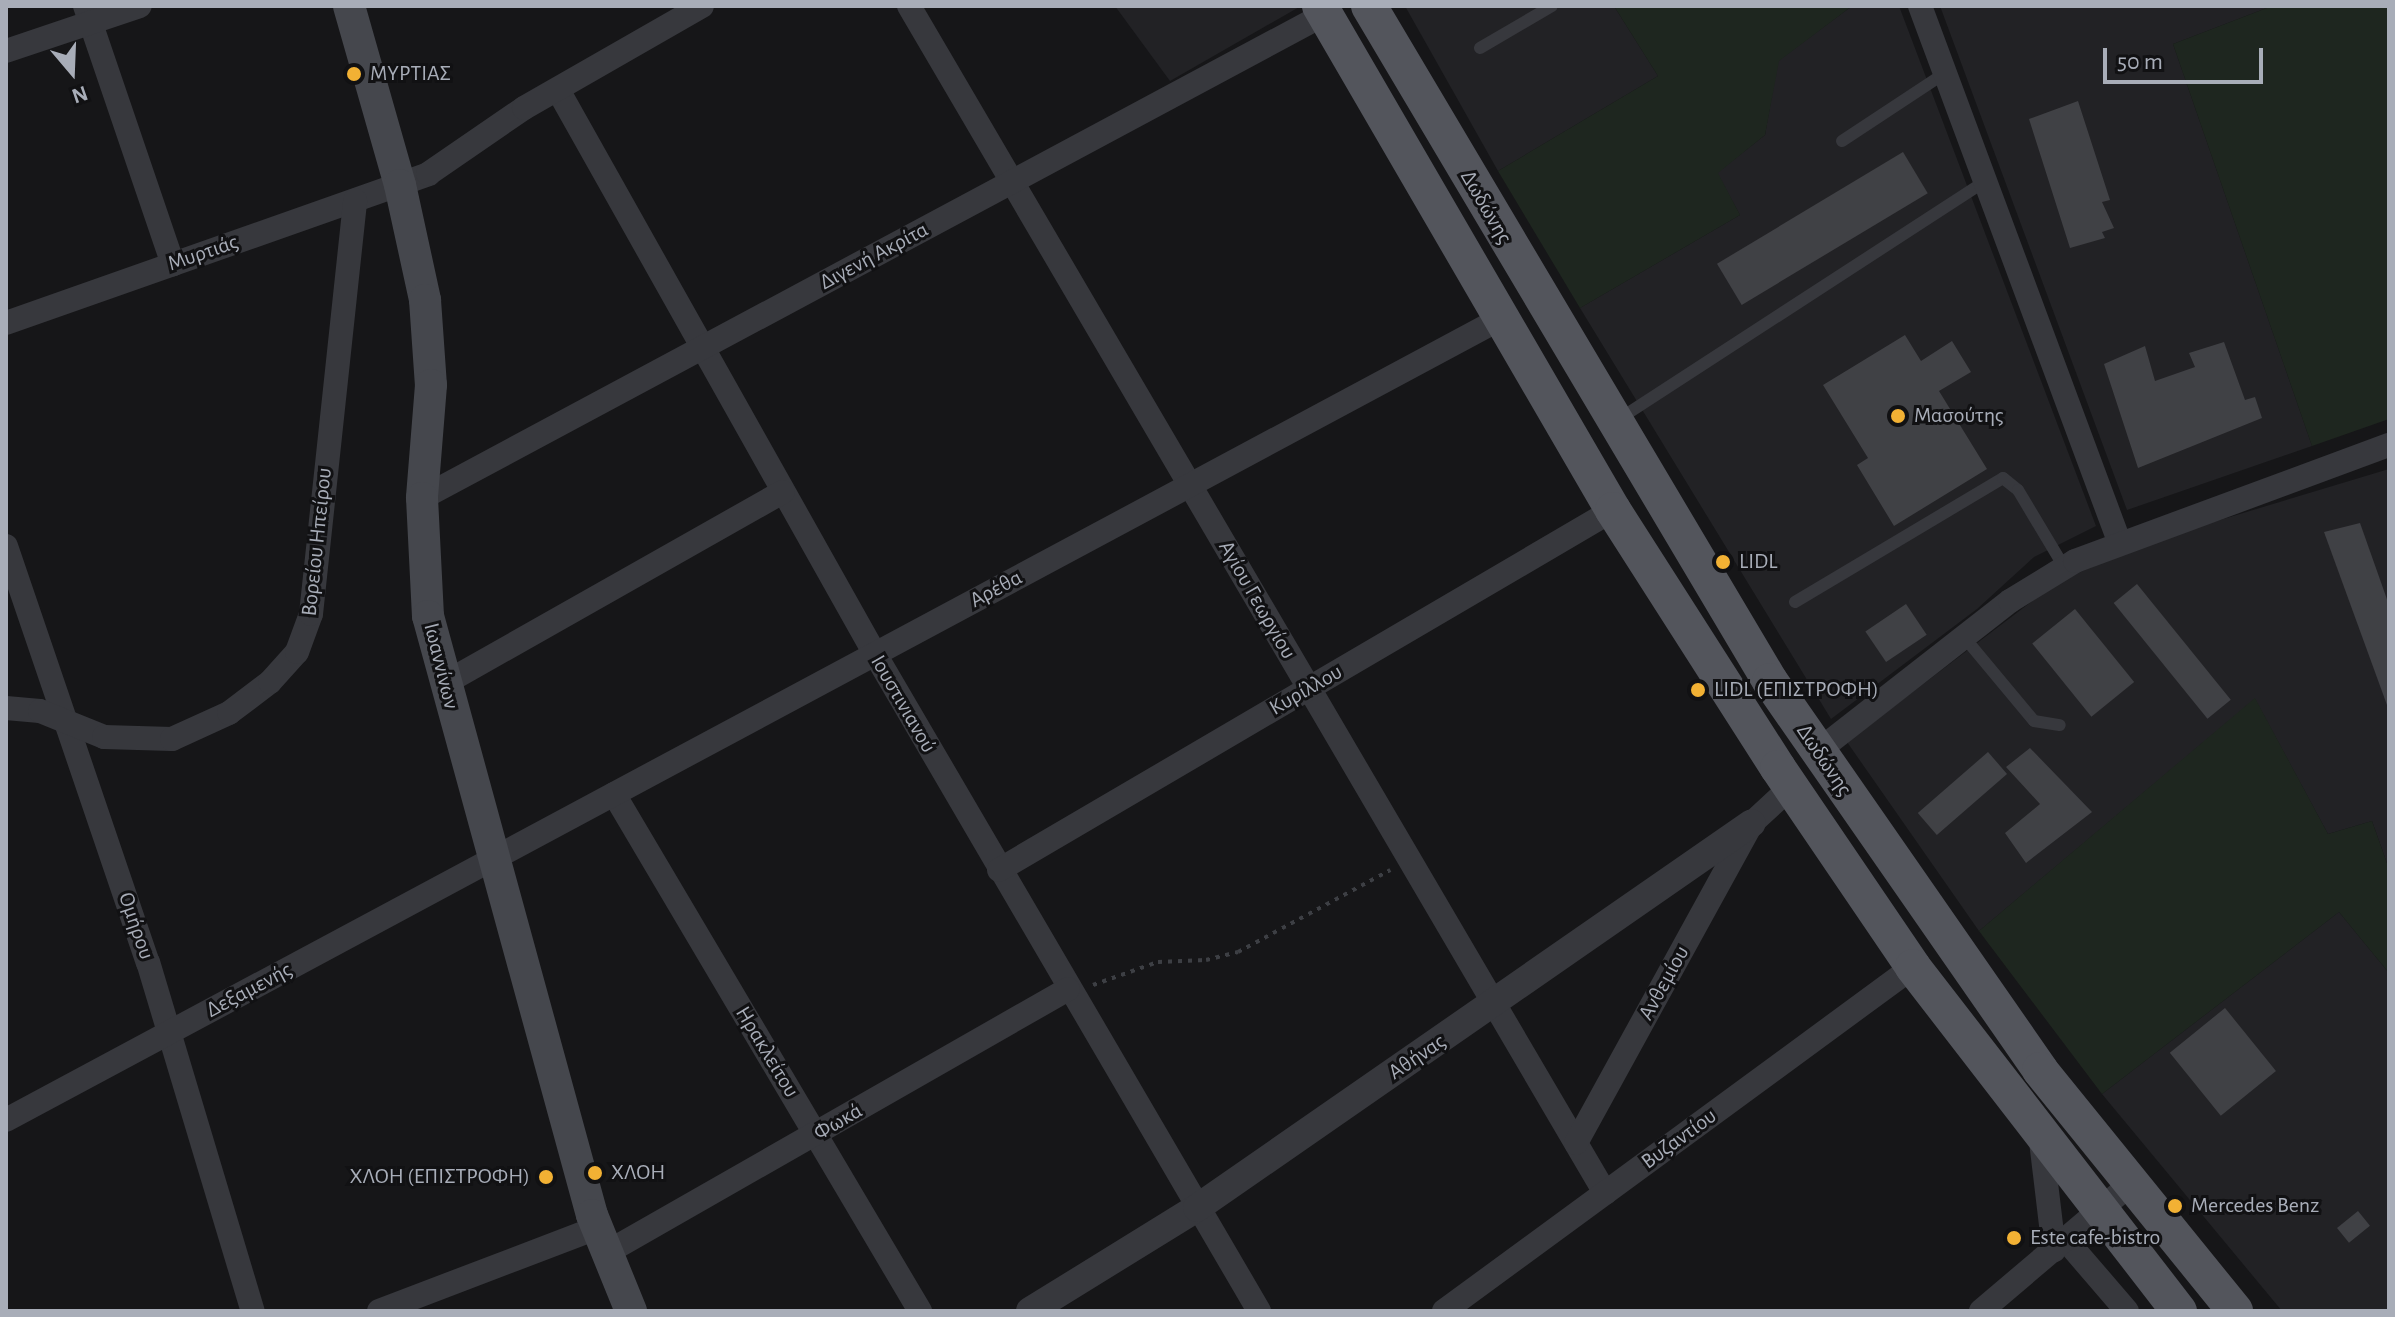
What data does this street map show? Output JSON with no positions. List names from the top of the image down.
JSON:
{
  "streets": {
    "main road": ["Δωδώνης", "Ιωαννίνων"],
    "street": [
      "Μυρτιάς",
      "Διγενή Ακρίτα",
      "Βορείου Ηπείρου",
      "Αρέθα",
      "Αγίου Γεωργίου",
      "Κυρίλλου",
      "Ιουστινιανού",
      "Ομήρου",
      "Ανθεμίου",
      "Δεξαμενής",
      "Ηρακλείτου",
      "Αθήνας",
      "Φωκά",
      "Βυζαντίου"
    ]
  },
  "crossings": [
    ["Δωδώνης", "Διγενή Ακρίτα"],
    ["Δωδώνης", "Αρέθα"],
    ["Δωδώνης", "Κυρίλλου"],
    ["Δωδώνης", "Αθήνας"],
    ["Δωδώνης", "Βυζαντίου"],
    ["Μυρτιάς", "Βορείου Ηπείρου"],
    ["Μυρτιάς", "Ιωαννίνων"],
    ["Μυρτιάς", "Ιουστινιανού"],
    ["Διγενή Ακρίτα", "Αγίου Γεωργίου"],
    ["Διγενή Ακρίτα", "Ιωαννίνων"],
    ["Διγενή Ακρίτα", "Ιουστινιανού"],
    ["Βορείου Ηπείρου", "Ομήρου"],
    ["Αρέθα", "Αγίου Γεωργίου"],
    ["Αρέθα", "Ιωαννίνων"],
    ["Αρέθα", "Ιουστινιανού"],
    ["Αρέθα", "Δεξαμενής"],
    ["Αρέθα", "Ηρακλείτου"],
    ["Αγίου Γεωργίου", "Κυρίλλου"],
    ["Αγίου Γεωργίου", "Ανθεμίου"],
    ["Αγίου Γεωργίου", "Αθήνας"],
    ["Αγίου Γεωργίου", "Βυζαντίου"],
    ["Ιωαννίνων", "Δεξαμενής"],
    ["Ιωαννίνων", "Φωκά"],
    ["Κυρίλλου", "Ιουστινιανού"],
    ["Ιουστινιανού", "Αθήνας"],
    ["Ιουστινιανού", "Φωκά"],
    ["Ομήρου", "Δεξαμενής"],
    ["Ανθεμίου", "Αθήνας"],
    ["Ηρακλείτου", "Φωκά"]
  ],
  "places": [
    "ΜΥΡΤΙΑΣ",
    "Μασούτης",
    "LIDL",
    "LIDL (ΕΠΙΣΤΡΟΦΗ)",
    "ΧΛΟΗ",
    "ΧΛΟΗ (ΕΠΙΣΤΡΟΦΗ)",
    "Mercedes Benz",
    "Este cafe-bistro"
  ],
  "scale_bar": "50 m",
  "north": "bottom"
}
